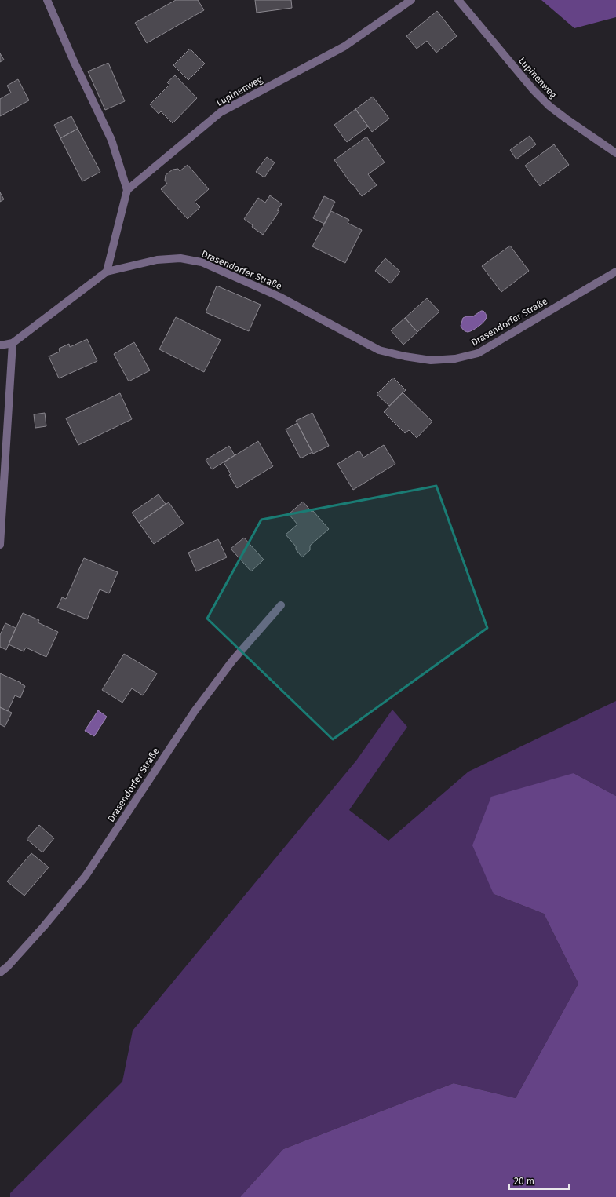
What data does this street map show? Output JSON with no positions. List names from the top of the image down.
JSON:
{
  "streets": {
    "street": ["Lupinenweg", "Drasendorfer Straße"]
  },
  "scale_bar": "20 m"
}
